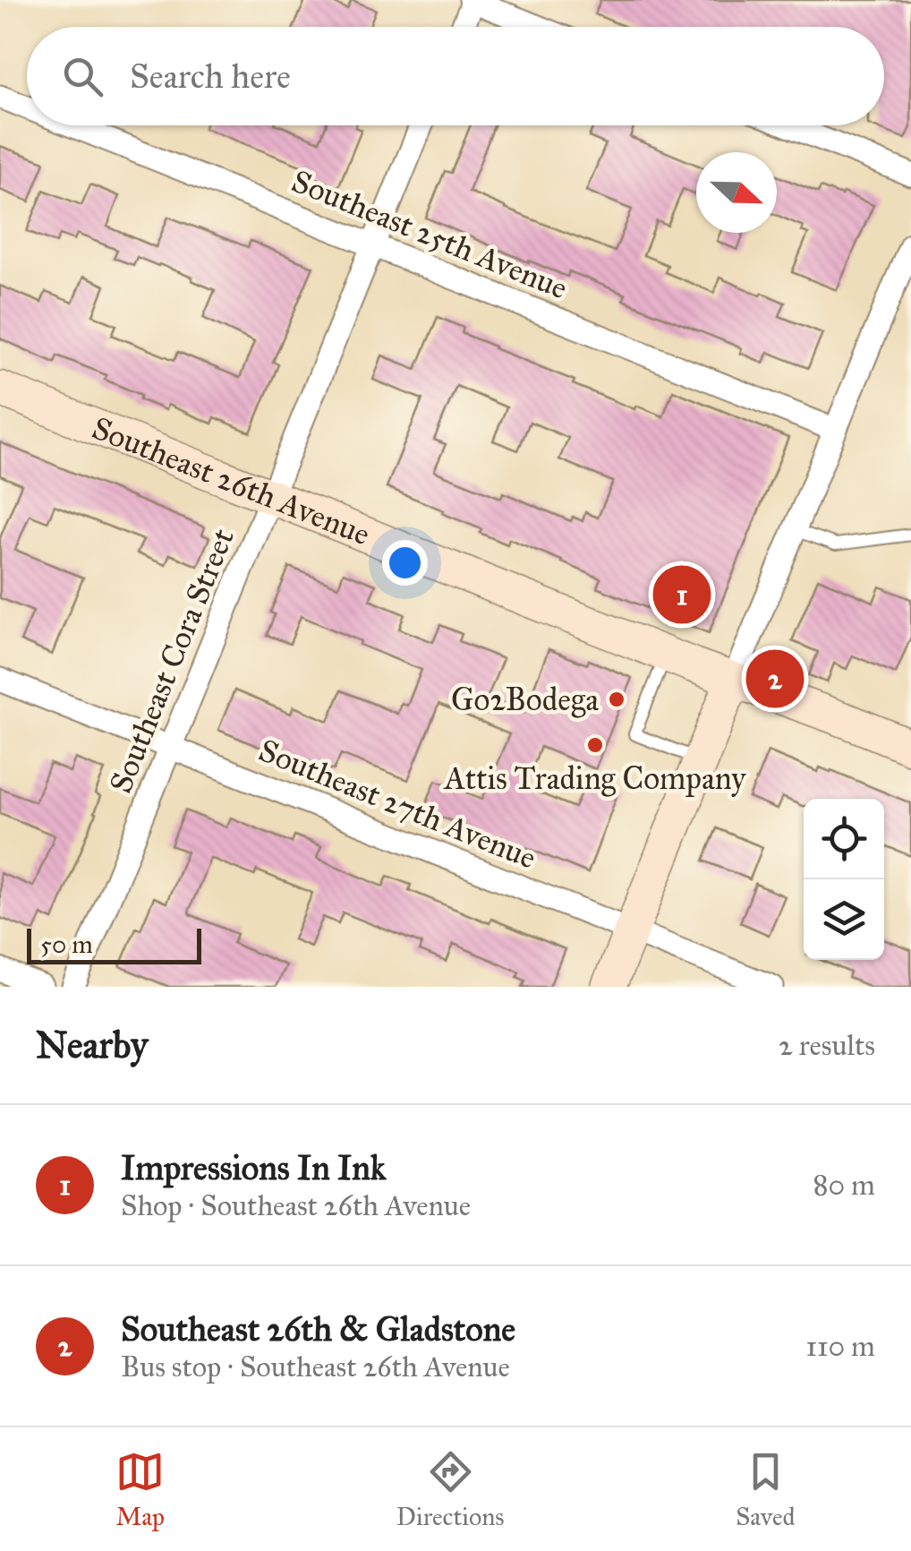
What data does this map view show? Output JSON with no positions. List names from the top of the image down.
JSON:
{
  "streets": {
    "street": [
      "Southeast 25th Avenue",
      "Southeast 26th Avenue",
      "Southeast Cora Street",
      "Southeast 27th Avenue"
    ]
  },
  "crossings": [
    ["Southeast 25th Avenue", "Southeast Cora Street"],
    ["Southeast 26th Avenue", "Southeast Cora Street"],
    ["Southeast Cora Street", "Southeast 27th Avenue"]
  ],
  "places": ["Go2Bodega", "Attis Trading Company"],
  "scale_bar": "50 m",
  "north": "right",
  "page": {
    "search": "Search here",
    "pins": ["1", "2"],
    "scale": "50 m",
    "heading": ["Nearby", "2 results"],
    "list": [
      {
        "mark": "1",
        "name": "Impressions In Ink",
        "note": "Shop · Southeast 26th Avenue",
        "value": "80 m"
      },
      {
        "mark": "2",
        "name": "Southeast 26th & Gladstone",
        "note": "Bus stop · Southeast 26th Avenue",
        "value": "110 m"
      }
    ],
    "nav": ["Map", "Directions", "Saved"]
  }
}
